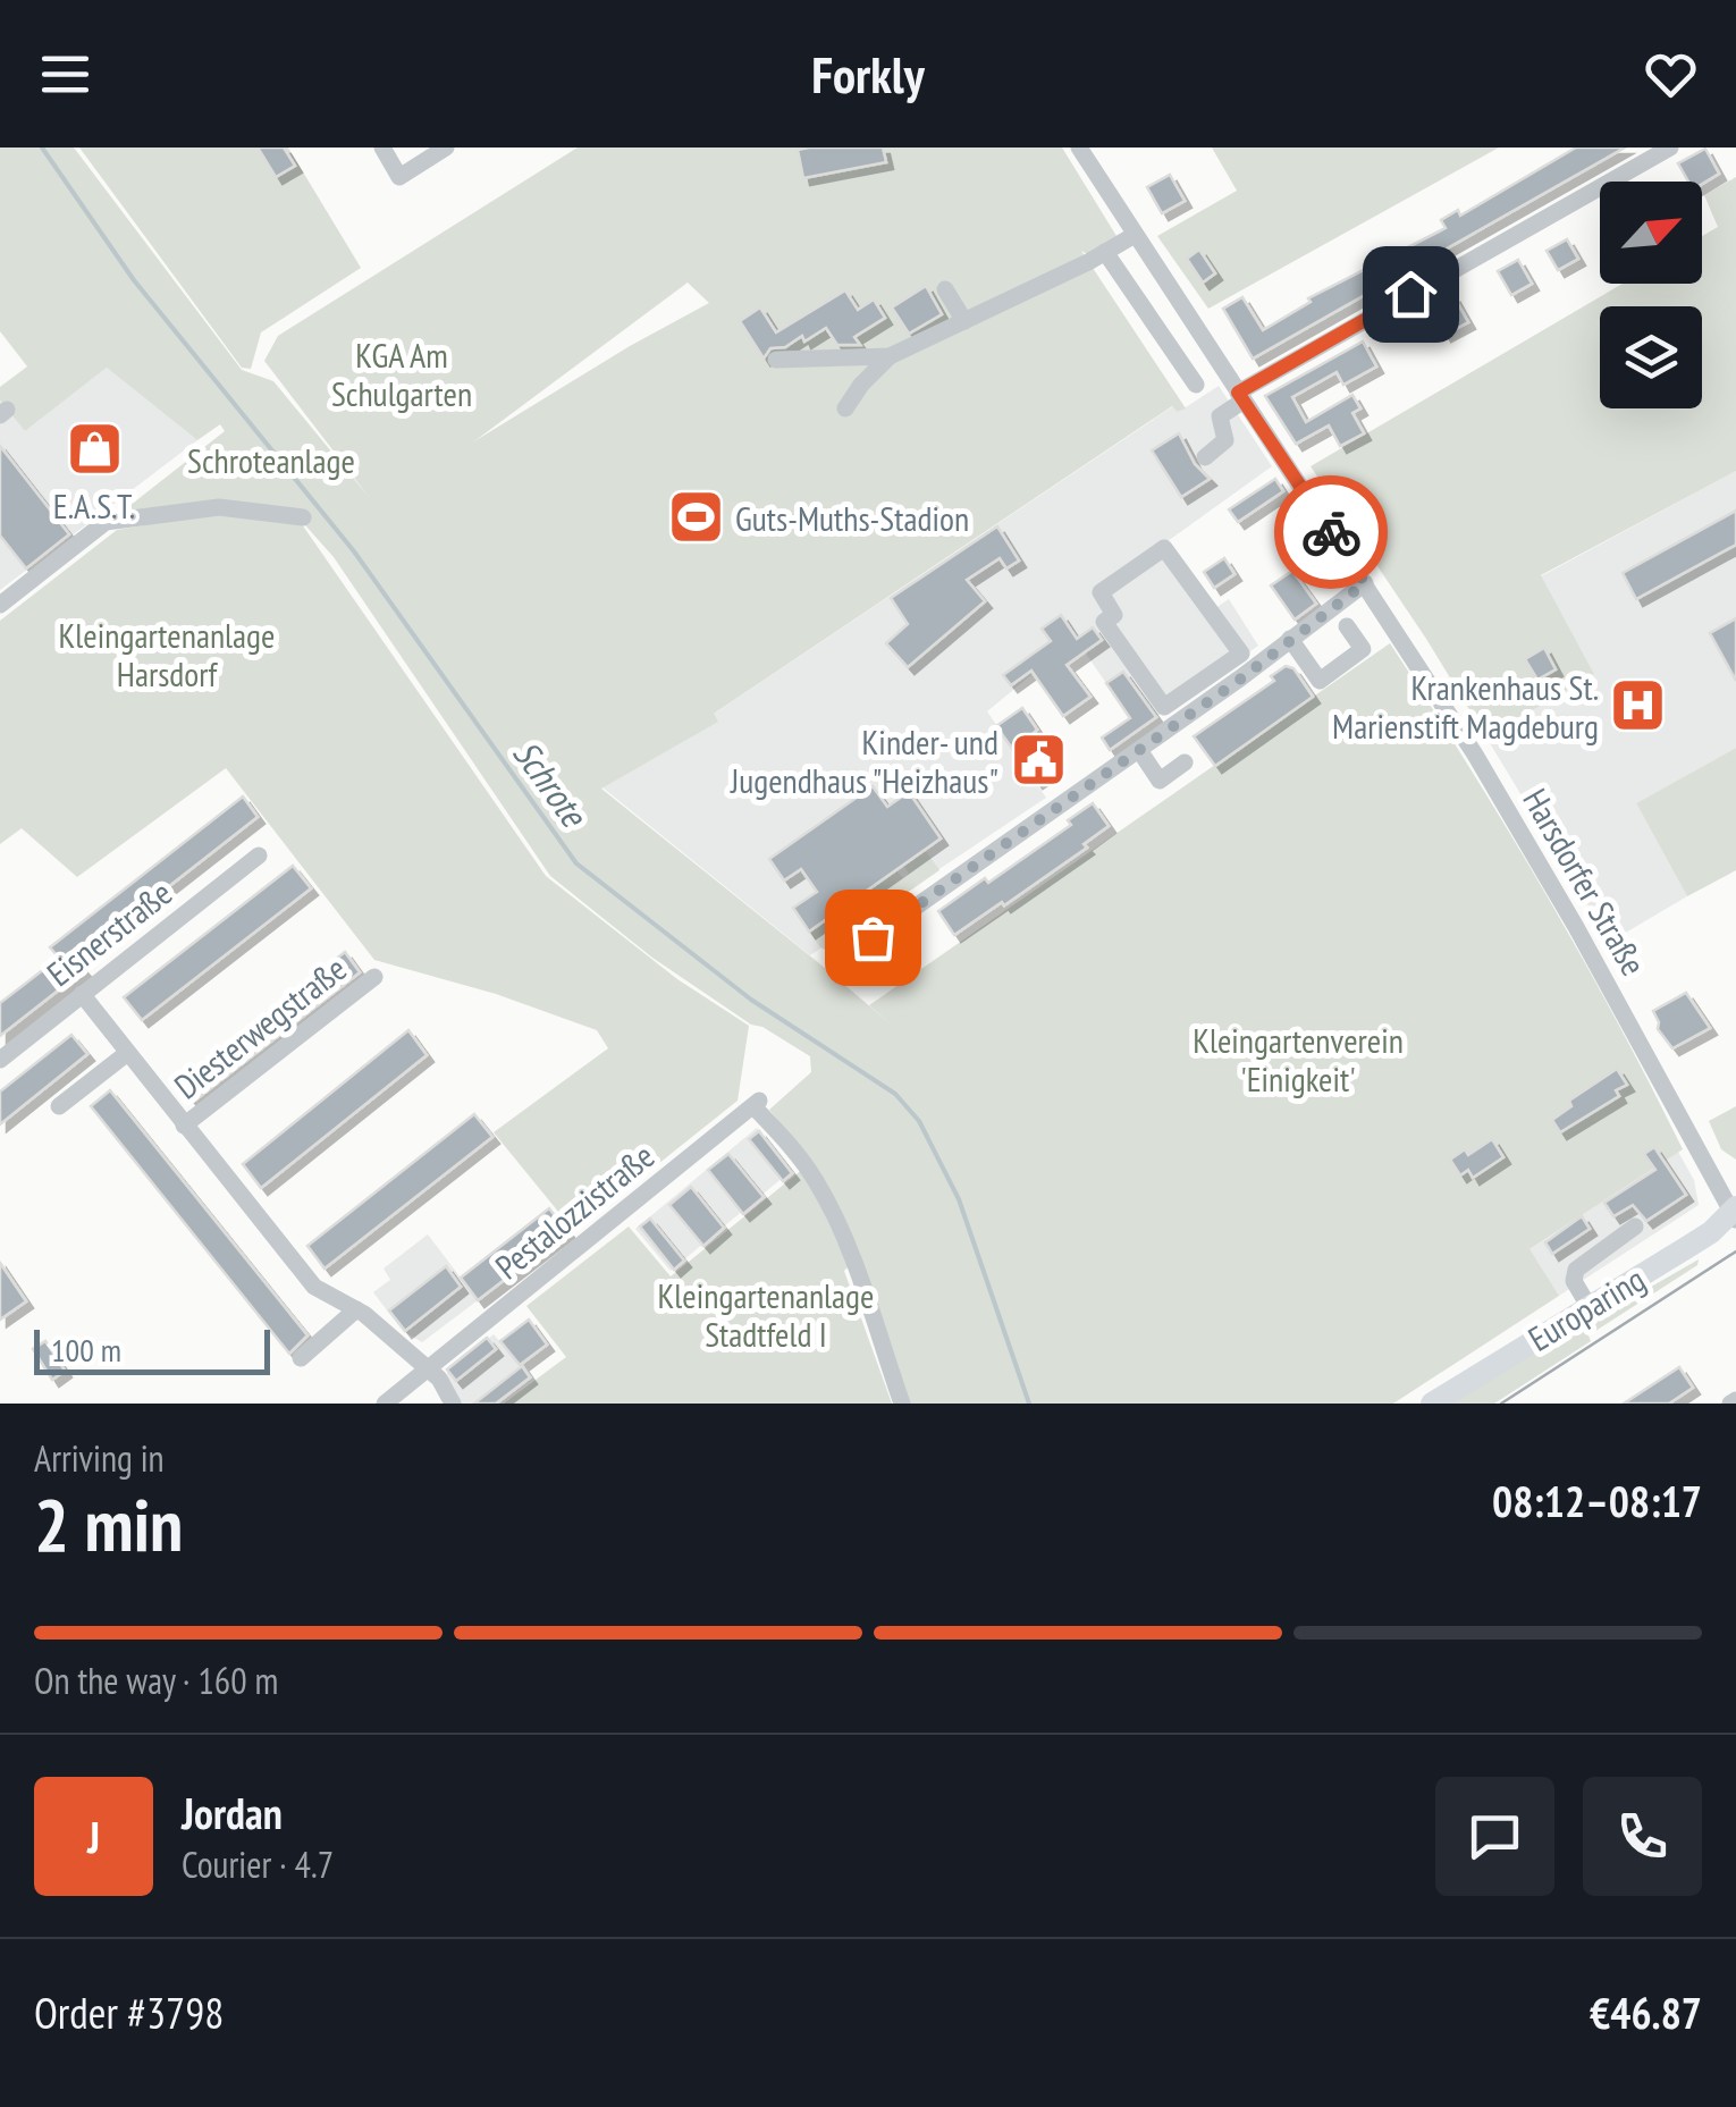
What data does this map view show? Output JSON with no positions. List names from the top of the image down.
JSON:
{
  "streets": {
    "main road": ["Europaring"],
    "street": [
      "Harsdorfer Straße",
      "Eisnerstraße",
      "Diesterwegstraße",
      "Pestalozzistraße"
    ]
  },
  "crossings": [
    ["Harsdorfer Straße", "Europaring"],
    ["Eisnerstraße", "Diesterwegstraße"],
    ["Diesterwegstraße", "Pestalozzistraße"]
  ],
  "water": ["Schrote"],
  "parks": [
    "KGA Am Schulgarten",
    "Schroteanlage",
    "Kleingartenanlage Harsdorf",
    "Kleingartenverein 'Einigkeit'",
    "Kleingartenanlage Stadtfeld I"
  ],
  "places": {
    "shop": ["E.A.S.T."],
    "sports": ["Guts-Muths-Stadion"],
    "hospital": ["Krankenhaus St. Marienstift Magdeburg"],
    "public building": ["Kinder- und Jugendhaus \"Heizhaus\""]
  },
  "scale_bar": "100 m",
  "north": "top right",
  "page": {
    "header": "Forkly",
    "scale": "100 m",
    "heading": ["2 min", "Arriving in", "08:12–08:17"],
    "panel": [
      "Jordan",
      "Courier · 4.7",
      "Order #3798",
      "€46.87"
    ],
    "bar": "On the way · 160 m",
    "round": "J"
  }
}
